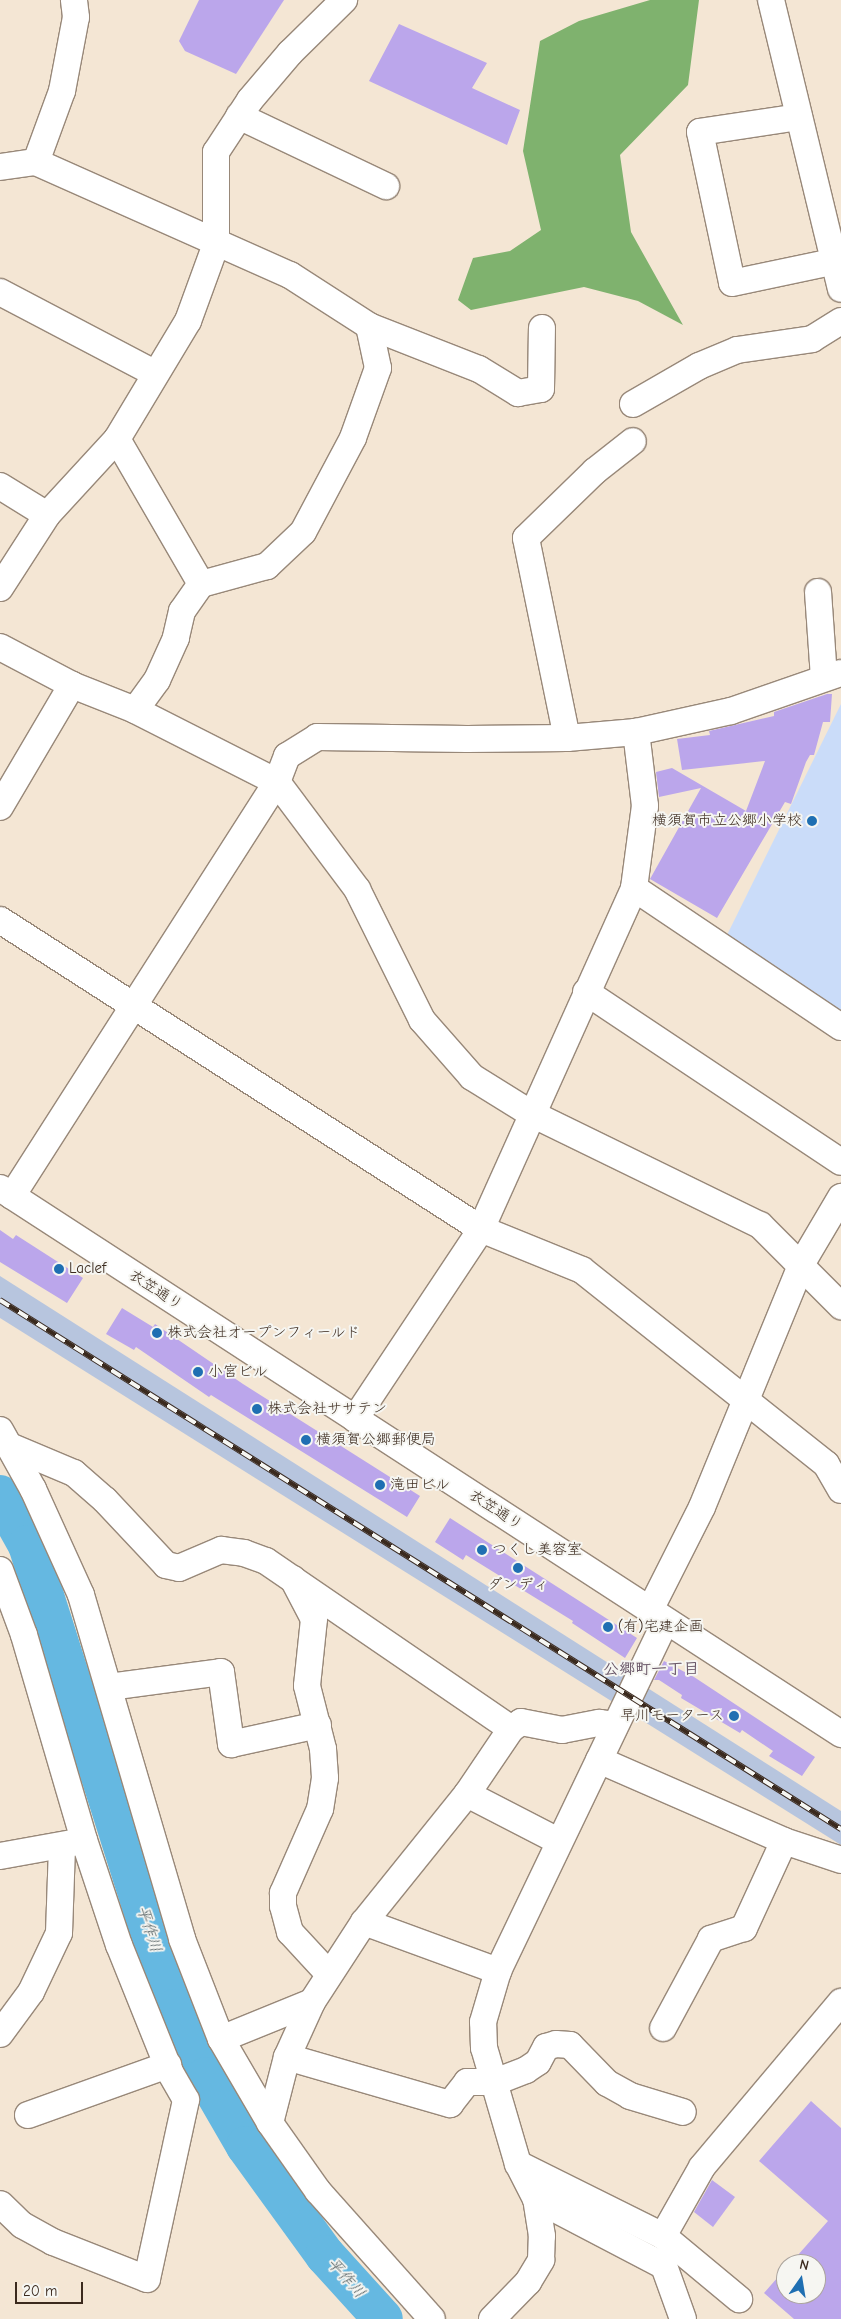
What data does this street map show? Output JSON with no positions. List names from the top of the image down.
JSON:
{
  "streets": {
    "street": ["衣笠通り"]
  },
  "districts": ["公郷町一丁目"],
  "water": ["平作川"],
  "places": [
    "横須賀市立公郷小学校",
    "Laclef",
    "株式会社オープンフィールド",
    "小宮ビル",
    "株式会社ササテン",
    "横須賀公郷郵便局",
    "滝田ビル",
    "つくし美容室",
    "ダンディ",
    "(有)宅建企画",
    "早川モータース"
  ],
  "scale_bar": "20 m",
  "north": "top"
}
